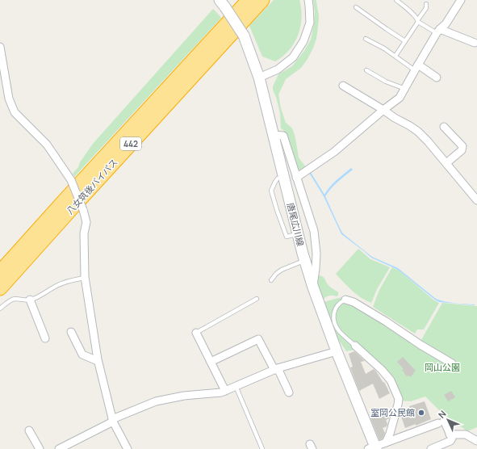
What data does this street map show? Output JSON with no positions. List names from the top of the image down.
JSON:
{
  "streets": {
    "highway": ["442", "八女筑後バイパス"],
    "main road": ["唐尾広川線"]
  },
  "parks": ["岡山公園"],
  "places": ["室岡公民館"],
  "north": "top left"
}
